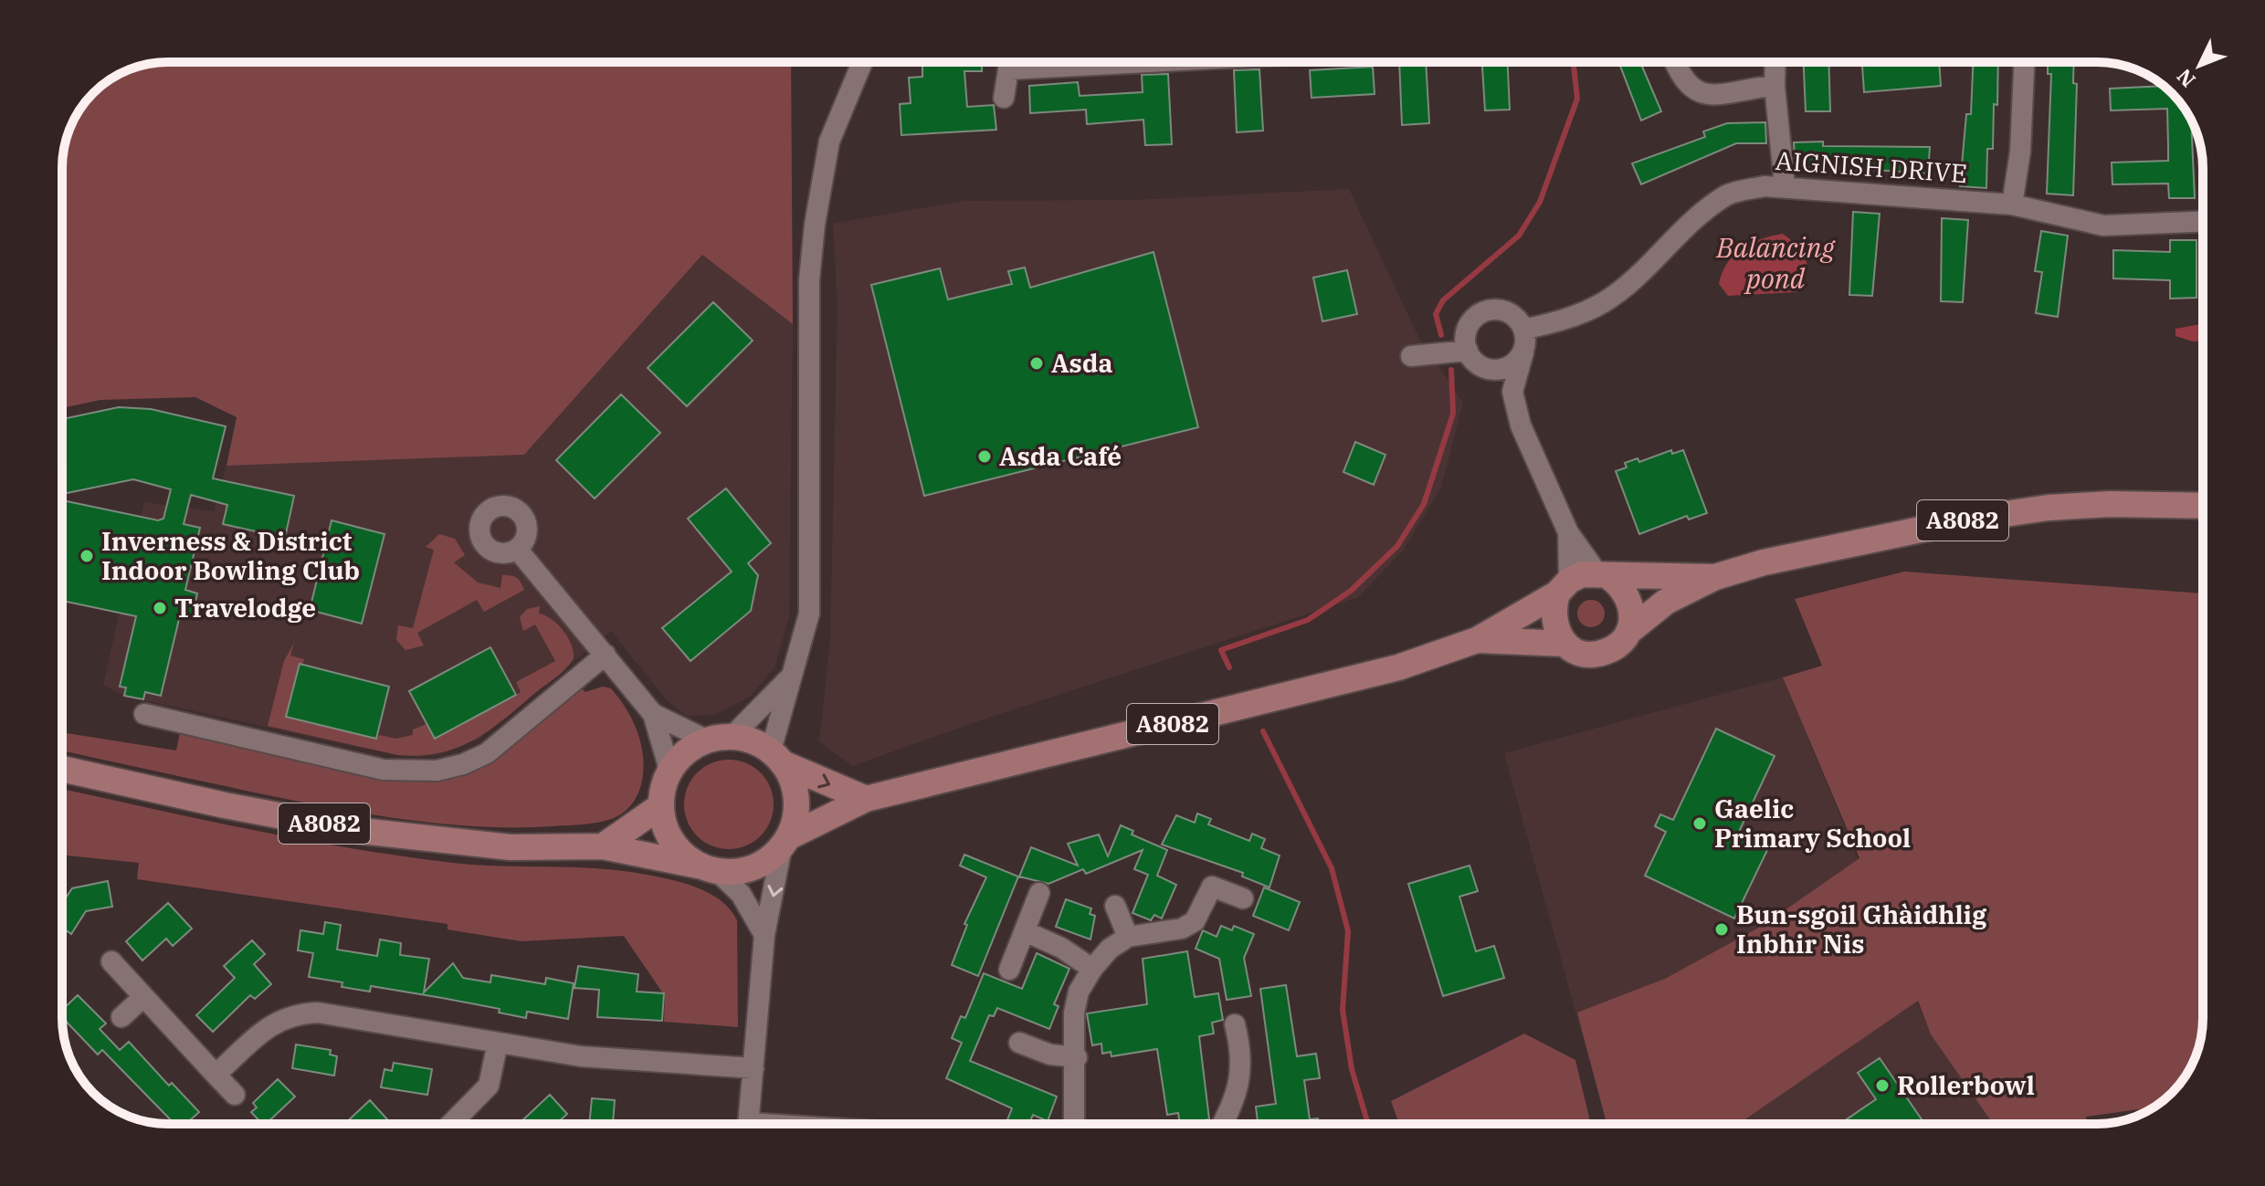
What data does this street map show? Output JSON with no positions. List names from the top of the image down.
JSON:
{
  "streets": {
    "main road": ["A8082"],
    "street": ["AIGNISH DRIVE"]
  },
  "water": ["Balancing pond"],
  "places": [
    "Asda",
    "Asda Café",
    "Inverness & District Indoor Bowling Club",
    "Travelodge",
    "Gaelic Primary School",
    "Bun-sgoil Ghàidhlig Inbhir Nis",
    "Rollerbowl"
  ],
  "north": "bottom left"
}
